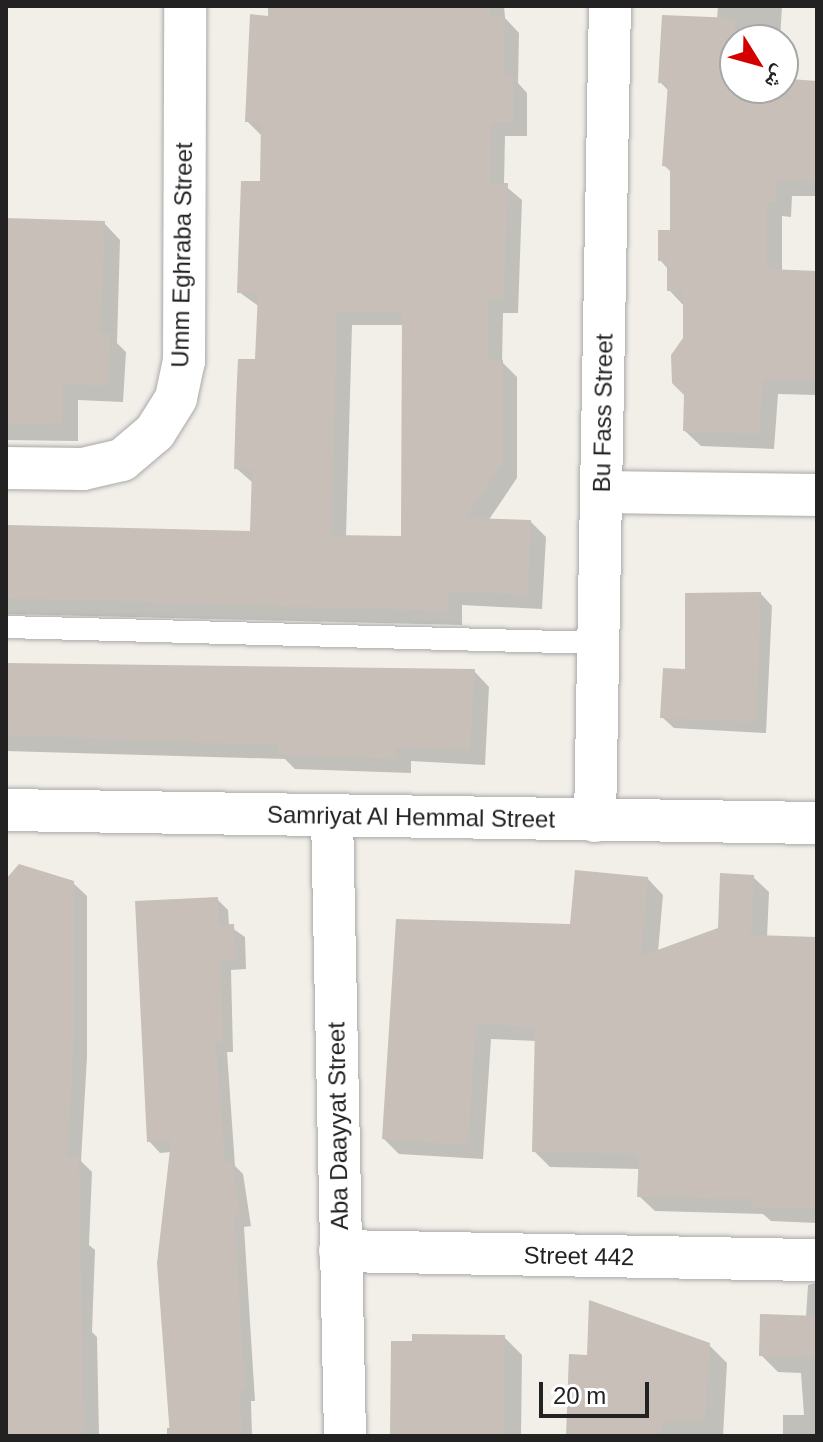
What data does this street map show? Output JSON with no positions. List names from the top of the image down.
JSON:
{
  "streets": {
    "street": [
      "Umm Eghraba Street",
      "Bu Fass Street",
      "Samriyat Al Hemmal Street",
      "Aba Daayyat Street",
      "Street 442"
    ]
  },
  "crossings": [
    ["Bu Fass Street", "Samriyat Al Hemmal Street"],
    ["Samriyat Al Hemmal Street", "Aba Daayyat Street"],
    ["Aba Daayyat Street", "Street 442"]
  ],
  "scale_bar": "20 m",
  "north": "bottom right"
}
